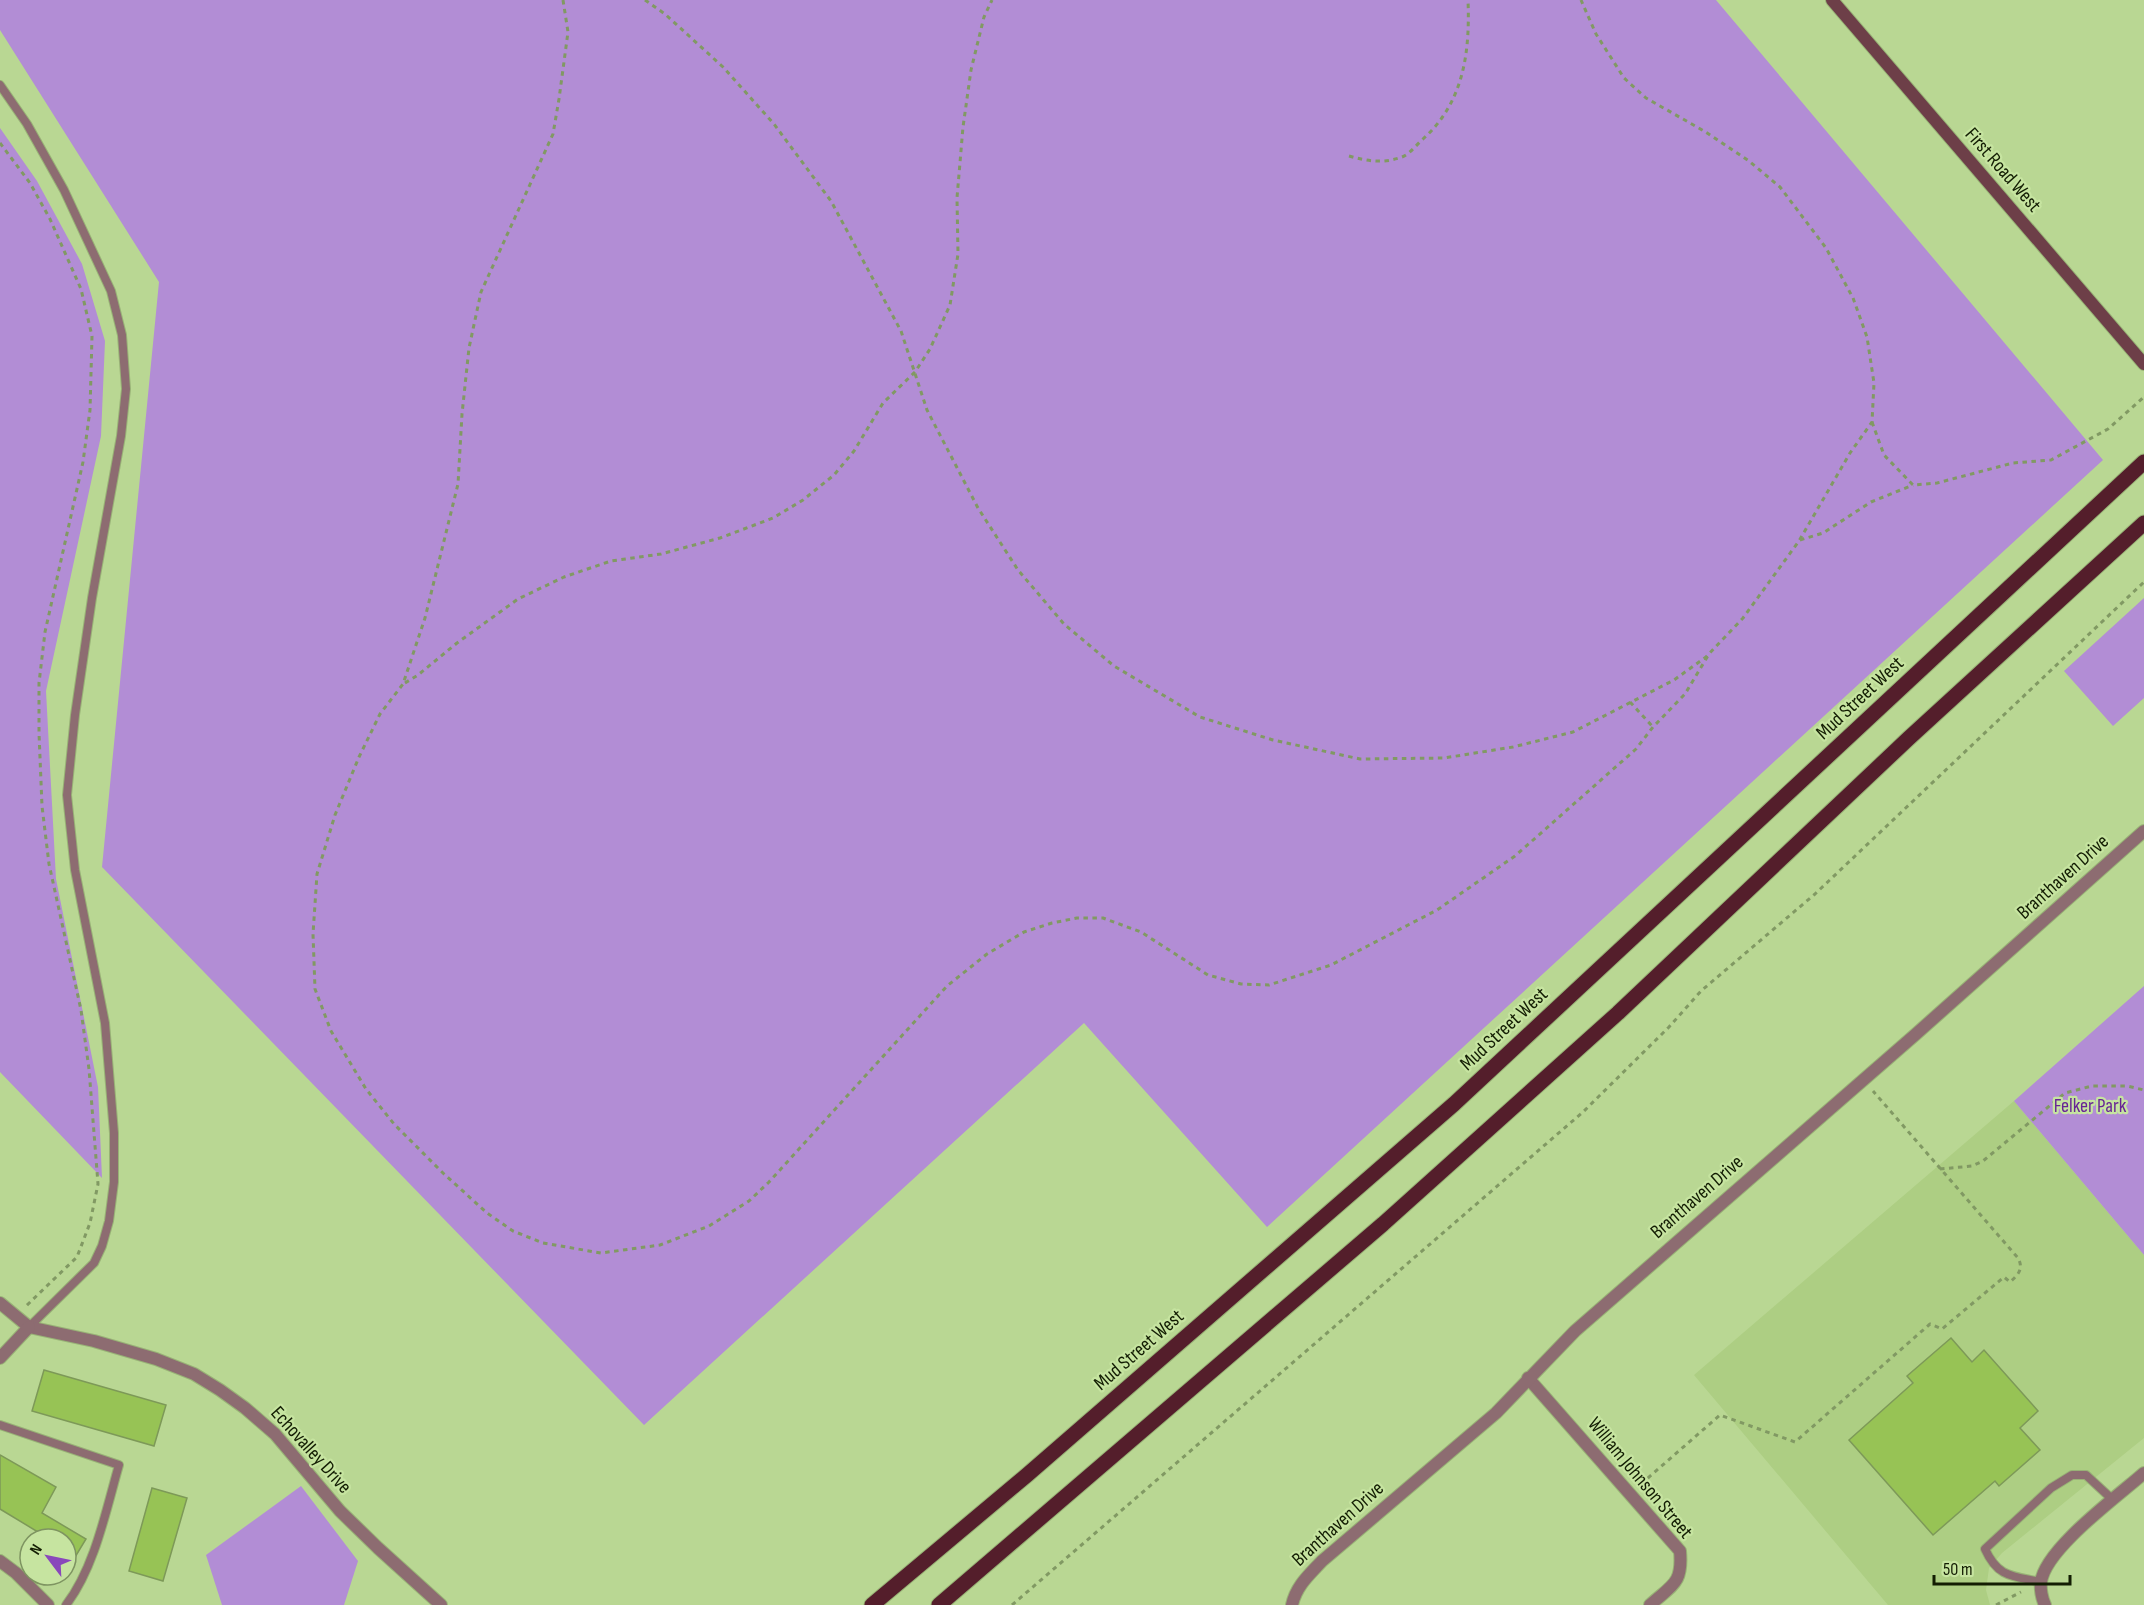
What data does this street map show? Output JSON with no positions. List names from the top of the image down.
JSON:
{
  "streets": {
    "main road": ["Mud Street West"],
    "street": [
      "First Road West",
      "Branthaven Drive",
      "Echovalley Drive",
      "William Johnson Street"
    ]
  },
  "crossings": [
    ["Branthaven Drive", "William Johnson Street"]
  ],
  "parks": ["Felker Park"],
  "scale_bar": "50 m",
  "north": "top left"
}
